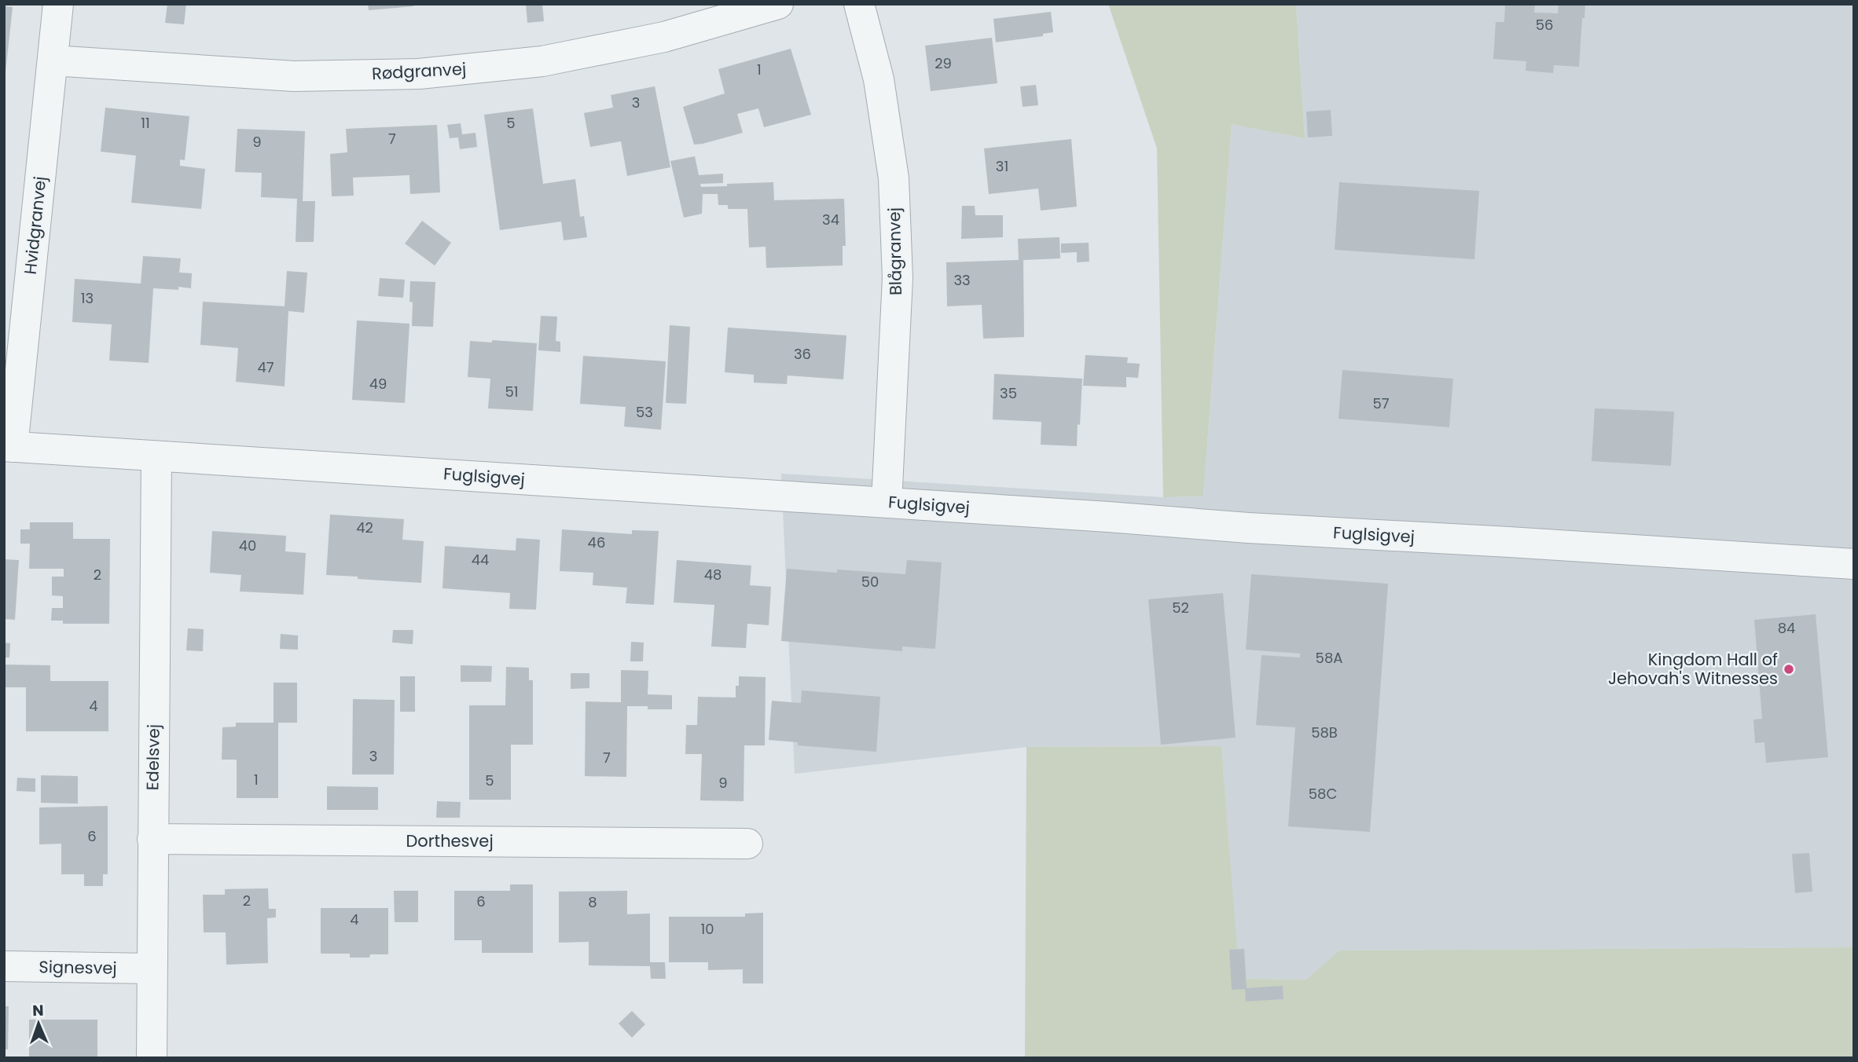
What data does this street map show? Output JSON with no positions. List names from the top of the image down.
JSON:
{
  "streets": {
    "street": [
      "Rødgranvej",
      "Hvidgranvej",
      "Blågranvej",
      "Fuglsigvej",
      "Edelsvej",
      "Dorthesvej",
      "Signesvej"
    ]
  },
  "crossings": [
    ["Rødgranvej", "Hvidgranvej"],
    ["Hvidgranvej", "Fuglsigvej"],
    ["Blågranvej", "Fuglsigvej"],
    ["Fuglsigvej", "Edelsvej"],
    ["Edelsvej", "Dorthesvej"],
    ["Edelsvej", "Signesvej"]
  ],
  "places": ["Kingdom Hall of Jehovah's Witnesses"],
  "house_numbers": [
    "56",
    "29",
    "1",
    "3",
    "11",
    "5",
    "7",
    "9",
    "31",
    "34",
    "33",
    "13",
    "36",
    "47",
    "49",
    "51",
    "35",
    "57",
    "53",
    "42",
    "46",
    "40",
    "44",
    "2",
    "48",
    "50",
    "52",
    "84",
    "58A",
    "4",
    "58B",
    "3",
    "7",
    "1",
    "5",
    "9",
    "58C",
    "6",
    "2",
    "6",
    "8",
    "4",
    "10"
  ],
  "north": "top"
}
